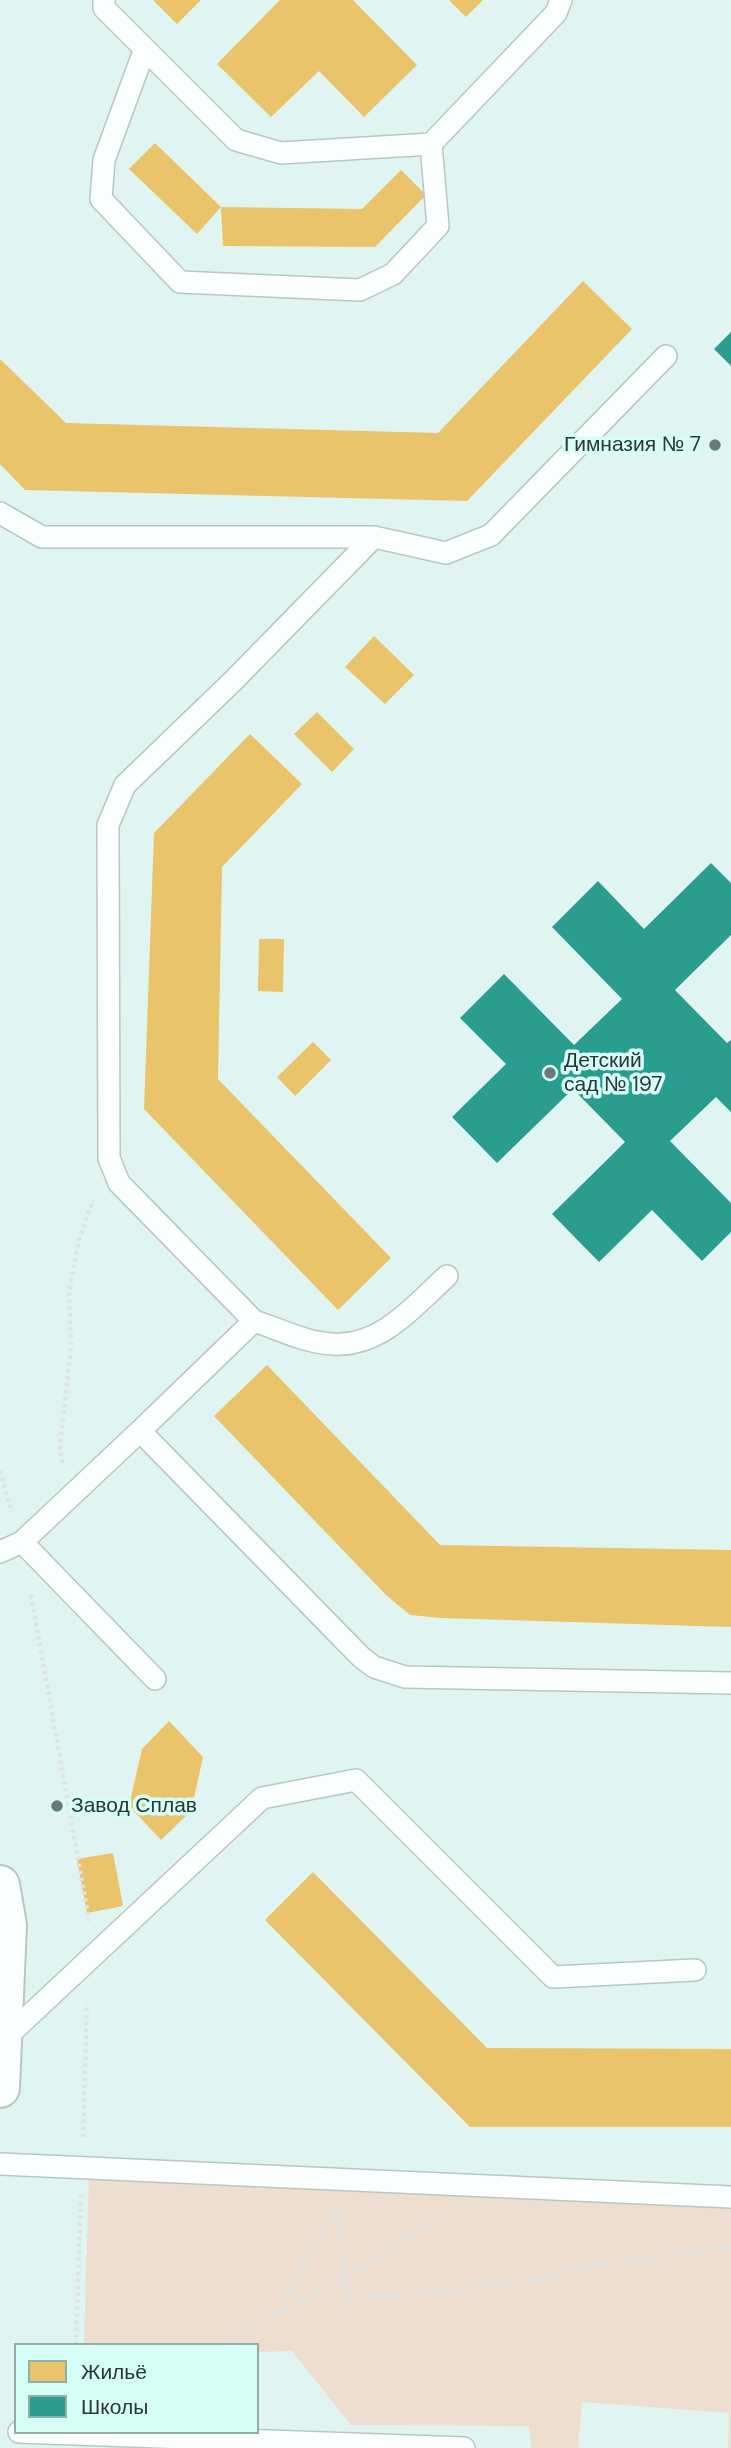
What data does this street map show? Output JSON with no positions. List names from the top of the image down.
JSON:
{
  "places": ["Гимназия № 7", "Детский сад № 197", "Завод Сплав"],
  "legend": ["Жильё", "Школы"]
}
